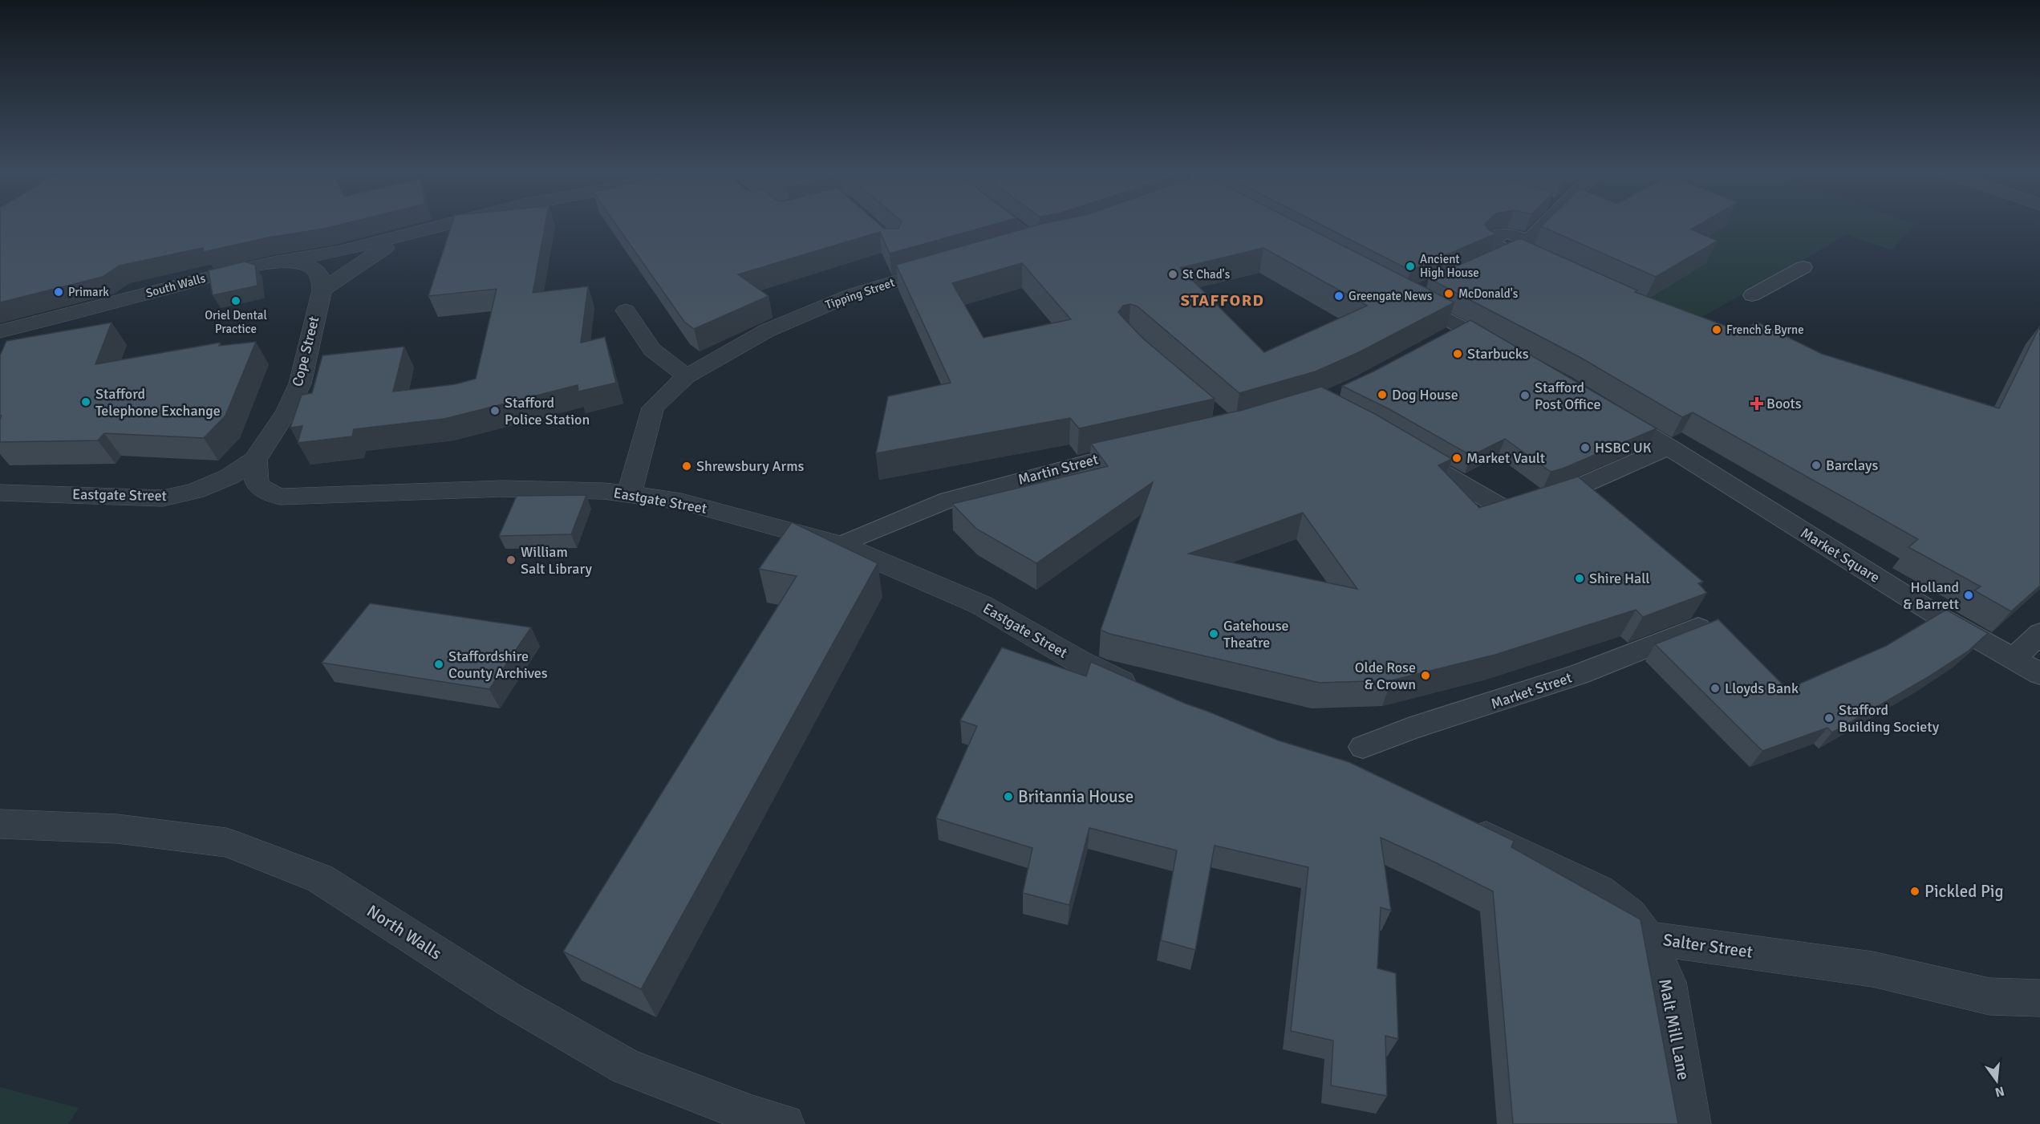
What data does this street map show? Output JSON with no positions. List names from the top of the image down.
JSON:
{
  "streets": {
    "street": [
      "South Walls",
      "Tipping Street",
      "Cope Street",
      "Martin Street",
      "Eastgate Street",
      "Market Square",
      "Market Street",
      "North Walls",
      "Salter Street",
      "Malt Mill Lane"
    ]
  },
  "crossings": [
    ["Tipping Street", "Eastgate Street"],
    ["Cope Street", "Eastgate Street"],
    ["Martin Street", "Eastgate Street"],
    ["Salter Street", "Malt Mill Lane"]
  ],
  "districts": ["STAFFORD"],
  "places": {
    "other": [
      "Ancient High House",
      "St Chad's",
      "Primark",
      "McDonald's",
      "Greengate News",
      "Oriel Dental Practice",
      "French & Byrne",
      "Starbucks",
      "Dog House",
      "Stafford Post Office",
      "Stafford Telephone Exchange",
      "Stafford Police Station",
      "HSBC UK",
      "Market Vault",
      "Barclays",
      "Shrewsbury Arms",
      "William Salt Library",
      "Shire Hall",
      "Holland & Barrett",
      "Gatehouse Theatre",
      "Staffordshire County Archives",
      "Olde Rose & Crown",
      "Lloyds Bank",
      "Stafford Building Society",
      "Britannia House",
      "Pickled Pig"
    ],
    "health": ["Boots"]
  },
  "north": "bottom"
}
